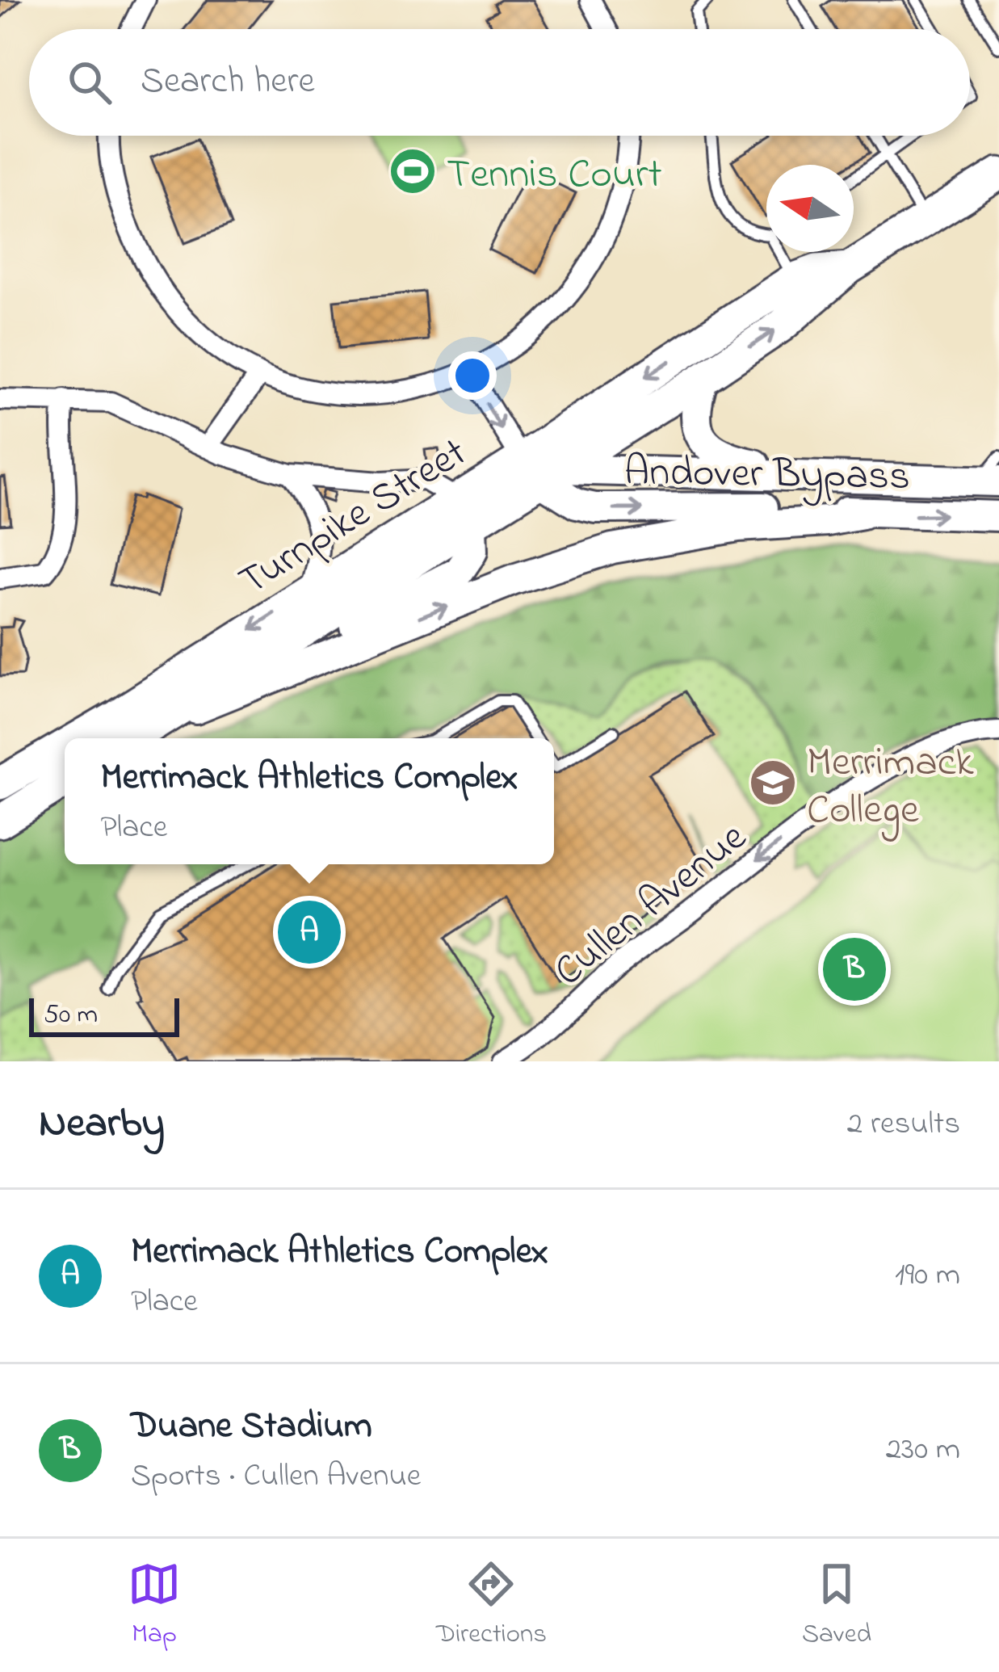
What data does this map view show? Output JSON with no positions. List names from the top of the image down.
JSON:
{
  "streets": {
    "highway": ["Turnpike Street"],
    "main road": ["Andover Bypass"],
    "street": ["Cullen Avenue"]
  },
  "crossings": [
    ["Andover Bypass", "Turnpike Street"]
  ],
  "one_way": ["Cullen Avenue"],
  "places": {
    "sports": ["Tennis Court"],
    "school or university": ["Merrimack College"]
  },
  "scale_bar": "50 m",
  "north": "left",
  "page": {
    "search": "Search here",
    "popup": ["Merrimack Athletics Complex", "Place"],
    "pins": ["A", "B"],
    "scale": "50 m",
    "heading": ["Nearby", "2 results"],
    "list": [
      {
        "mark": "A",
        "name": "Merrimack Athletics Complex",
        "note": "Place",
        "value": "190 m"
      },
      {
        "mark": "B",
        "name": "Duane Stadium",
        "note": "Sports · Cullen Avenue",
        "value": "230 m"
      }
    ],
    "nav": ["Map", "Directions", "Saved"]
  }
}
